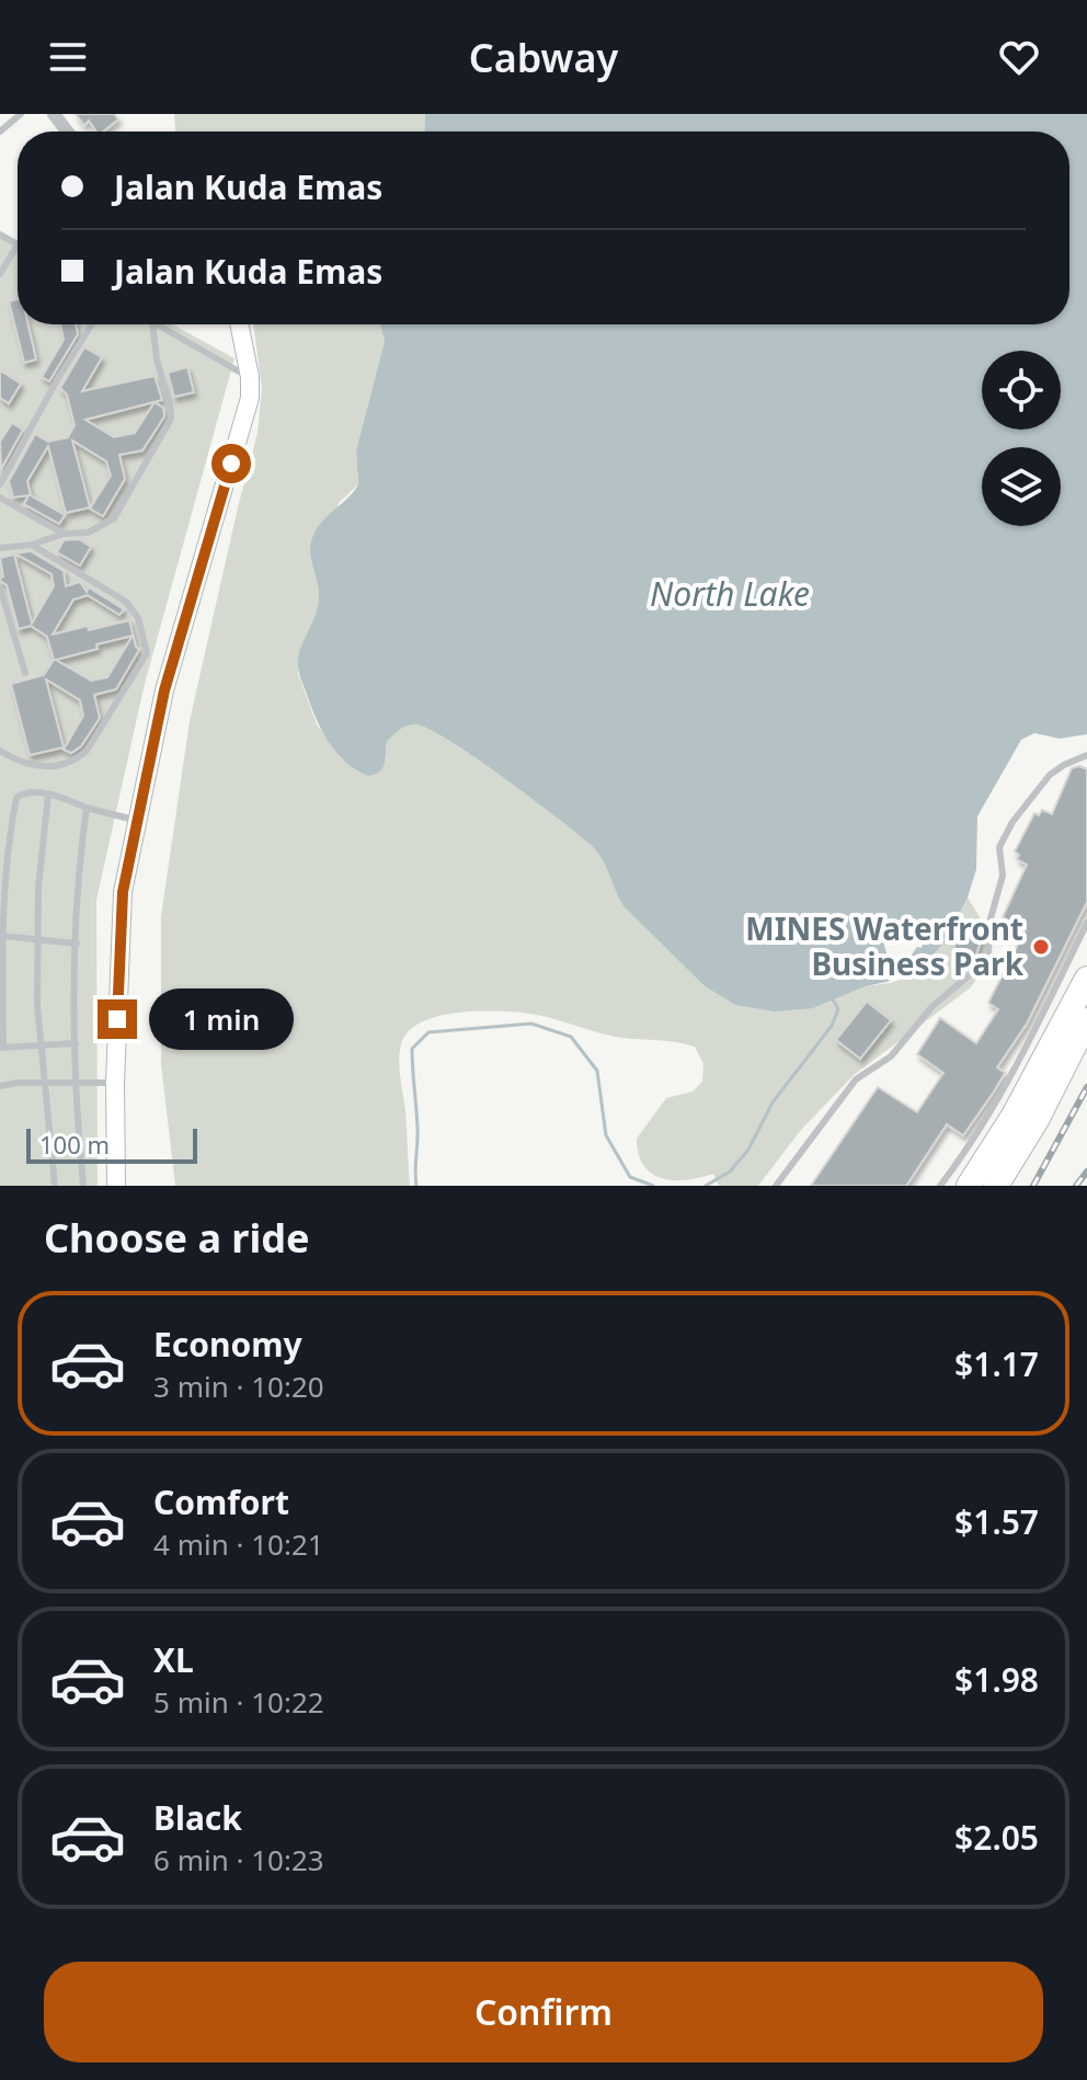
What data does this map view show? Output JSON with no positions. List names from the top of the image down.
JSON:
{
  "water": ["North Lake"],
  "places": ["MINES Waterfront Business Park"],
  "scale_bar": "100 m",
  "page": {
    "header": "Cabway",
    "banner": ["Jalan Kuda Emas", "Jalan Kuda Emas"],
    "bubble": "1 min",
    "scale": "100 m",
    "heading": "Choose a ride",
    "list": [
      {
        "name": "Economy",
        "note": "3 min · 10:20",
        "value": "$1.17"
      },
      {
        "name": "Comfort",
        "note": "4 min · 10:21",
        "value": "$1.57"
      },
      {
        "name": "XL",
        "note": "5 min · 10:22",
        "value": "$1.98"
      },
      {
        "name": "Black",
        "note": "6 min · 10:23",
        "value": "$2.05"
      }
    ],
    "buttons": "Confirm"
  }
}
